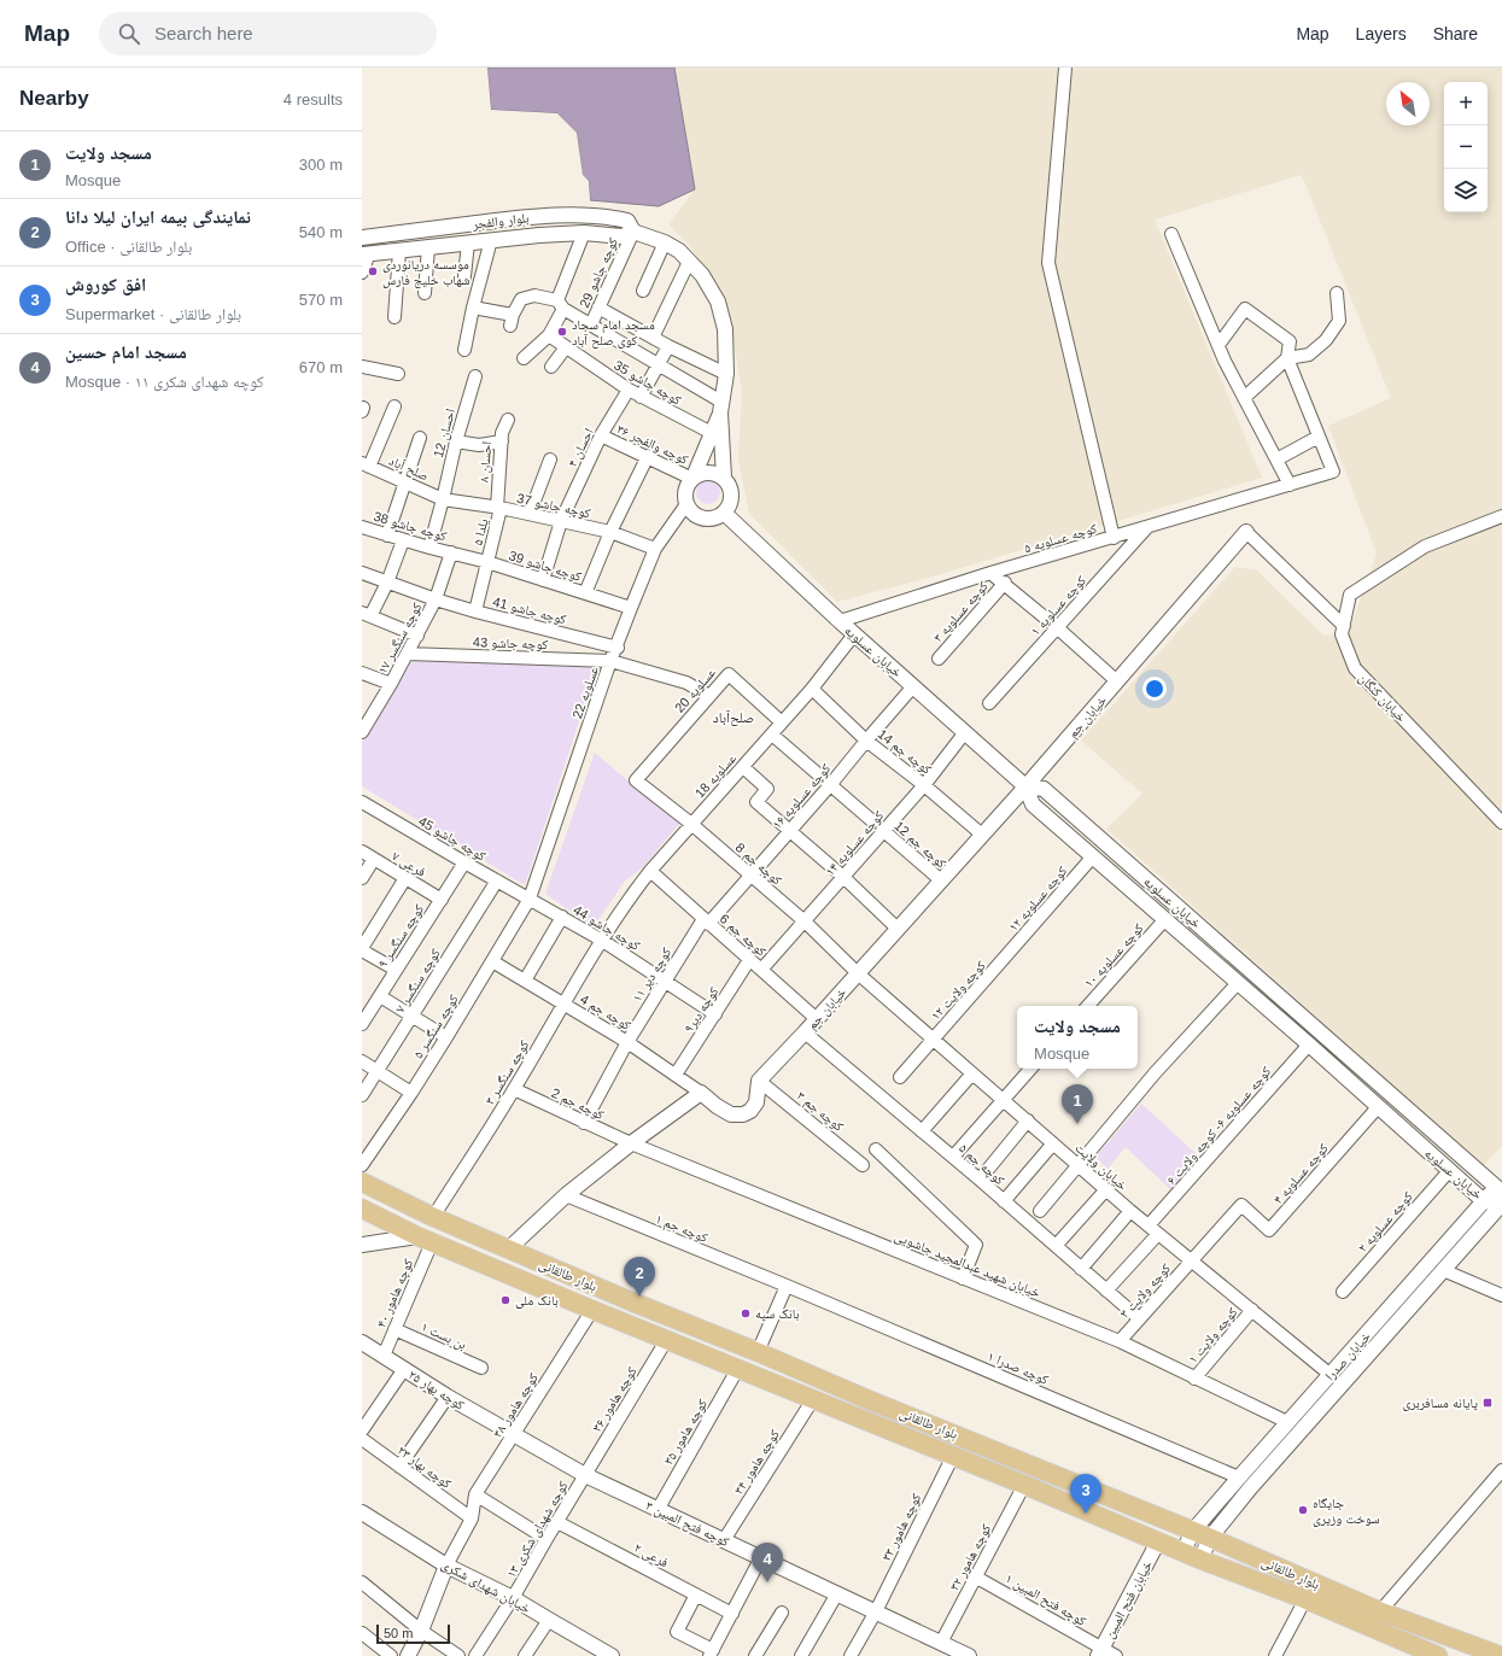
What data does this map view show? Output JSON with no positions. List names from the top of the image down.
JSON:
{
  "streets": {
    "main road": ["بلوار طالقانی"],
    "street": [
      "بلوار والفجر",
      "کوچه جاشو 29",
      "کوچه جاشو 35",
      "احسان 12",
      "کوچه والفجر ۳۶",
      "احسان ۴",
      "احسان ۸",
      "صلح آباد",
      "کوچه جاشو 37",
      "کوچه جاشو 38",
      "یلدا ۵",
      "کوچه عسلویه ۵",
      "کوچه جاشو 39",
      "کوچه عسلویه ۱",
      "کوچه جاشو 41",
      "کوچه عسلویه ۳",
      "کوچه سنگسر ۱۷",
      "کوچه جاشو 43",
      "خیابان عسلویه",
      "عسلویه 20",
      "عسلویه 22",
      "خیابان کنگان",
      "خیابان جم",
      "کوچه جم 14",
      "عسلویه 18",
      "کوچه عسلویه ۱۶",
      "کوچه جاشو 45",
      "کوچه عسلویه ۱۴",
      "کوچه جم 12",
      "فرعی ۷",
      "کوچه جم 8",
      "کوچه عسلویه ۱۲",
      "کوچه جاشو 44",
      "کوچه جم 6",
      "کوچه سنگسر ۹",
      "کوچه عسلویه ۱۰",
      "کوچه دیر ۱۱",
      "کوچه سنگسر ۷",
      "کوچه ولایت ۱۲",
      "کوچه دیر۹",
      "کوچه جم 4",
      "کوچه سنگسر ۵",
      "کوچه سنگسر ۳",
      "کوچه جم 2",
      "کوچه جم ۳",
      "کوچه عسلویه ۶- کوچه ولایت ۶",
      "کوچه جم ۵",
      "خیابان ولایت",
      "کوچه عسلویه ۴",
      "کوچه عسلویه ۲",
      "کوچه جم ۱",
      "خیابان شهید عبدالمجید جاشویی",
      "کوچه ولایت ۳",
      "کوچه هامور ۴۰",
      "بن بست ۱",
      "کوچه ولایت ۱",
      "خیابان صدرا",
      "کوچه صدرا ۱",
      "کوچه بهار ۲۵",
      "کوچه هامور ۳۶",
      "کوچه هامور ۳۸",
      "کوچه هامور ۳۵",
      "کوچه هامور ۳۴",
      "کوچه بهار ۲۳",
      "کوچه فتح المبین ۳",
      "کوچه هامور ۳۳",
      "کوچه شهدای شکری ۱۳",
      "فرعی ۲",
      "کوچه هامور ۳۲",
      "خیابان شهدای شکری",
      "کوچه فتح المبین ۱",
      "خیابان فتح المبین"
    ]
  },
  "crossings": [
    ["بلوار والفجر", "کوچه جاشو 29"],
    ["کوچه جاشو 35", "احسان ۴"],
    ["احسان 12", "صلح آباد"],
    ["احسان 12", "کوچه جاشو 37"],
    ["احسان 12", "کوچه جاشو 38"],
    ["کوچه والفجر ۳۶", "احسان ۴"],
    ["کوچه والفجر ۳۶", "خیابان عسلویه"],
    ["کوچه والفجر ۳۶", "عسلویه 22"],
    ["احسان ۴", "کوچه جاشو 37"],
    ["احسان ۴", "کوچه جاشو 39"],
    ["احسان ۸", "کوچه جاشو 37"],
    ["احسان ۸", "یلدا ۵"],
    ["صلح آباد", "کوچه جاشو 37"],
    ["کوچه جاشو 37", "یلدا ۵"],
    ["کوچه جاشو 37", "عسلویه 22"],
    ["کوچه جاشو 38", "کوچه جاشو 39"],
    ["کوچه جاشو 38", "کوچه سنگسر ۱۷"],
    ["یلدا ۵", "کوچه جاشو 39"],
    ["یلدا ۵", "کوچه جاشو 41"],
    ["کوچه عسلویه ۵", "کوچه عسلویه ۱"],
    ["کوچه عسلویه ۵", "خیابان عسلویه"],
    ["کوچه جاشو 39", "کوچه سنگسر ۱۷"],
    ["کوچه جاشو 39", "عسلویه 22"],
    ["کوچه جاشو 41", "کوچه سنگسر ۱۷"],
    ["کوچه جاشو 41", "عسلویه 22"],
    ["کوچه سنگسر ۱۷", "کوچه جاشو 43"],
    ["کوچه جاشو 43", "عسلویه 20"],
    ["کوچه جاشو 43", "عسلویه 22"],
    ["خیابان عسلویه", "عسلویه 22"],
    ["خیابان عسلویه", "خیابان جم"],
    ["خیابان عسلویه", "عسلویه 18"],
    ["خیابان عسلویه", "کوچه عسلویه ۱۶"],
    ["خیابان عسلویه", "کوچه عسلویه ۱۴"],
    ["خیابان عسلویه", "کوچه عسلویه ۱۲"],
    ["خیابان عسلویه", "کوچه عسلویه ۱۰"],
    ["خیابان عسلویه", "کوچه عسلویه ۶- کوچه ولایت ۶"],
    ["خیابان عسلویه", "کوچه عسلویه ۴"],
    ["خیابان عسلویه", "کوچه عسلویه ۲"],
    ["خیابان عسلویه", "خیابان صدرا"],
    ["عسلویه 20", "عسلویه 18"],
    ["عسلویه 20", "کوچه جم 8"],
    ["عسلویه 22", "کوچه جاشو 45"],
    ["عسلویه 22", "کوچه جاشو 44"],
    ["عسلویه 22", "کوچه سنگسر ۵"],
    ["خیابان جم", "کوچه جم 14"],
    ["خیابان جم", "کوچه جم 12"],
    ["خیابان جم", "کوچه جم 8"],
    ["خیابان جم", "کوچه جم 6"],
    ["خیابان جم", "کوچه جم ۳"],
    ["خیابان جم", "کوچه جم ۵"],
    ["خیابان جم", "خیابان ولایت"],
    ["کوچه جم 14", "عسلویه 18"],
    ["کوچه جم 14", "کوچه عسلویه ۱۶"],
    ["کوچه جم 14", "کوچه عسلویه ۱۴"],
    ["عسلویه 18", "کوچه جم 12"],
    ["عسلویه 18", "کوچه جم 8"],
    ["عسلویه 18", "کوچه جاشو 44"],
    ["عسلویه 18", "کوچه جم 6"],
    ["عسلویه 18", "کوچه سنگسر ۳"],
    ["کوچه عسلویه ۱۶", "کوچه جم 12"],
    ["کوچه عسلویه ۱۶", "کوچه جم 8"],
    ["کوچه عسلویه ۱۶", "کوچه جم 6"],
    ["کوچه عسلویه ۱۶", "کوچه دیر ۱۱"],
    ["کوچه جاشو 45", "کوچه جاشو 44"],
    ["کوچه جاشو 45", "کوچه سنگسر ۹"],
    ["کوچه جاشو 45", "کوچه سنگسر ۷"],
    ["کوچه جاشو 45", "کوچه سنگسر ۵"],
    ["کوچه عسلویه ۱۴", "کوچه جم 12"],
    ["کوچه عسلویه ۱۴", "کوچه جم 8"],
    ["کوچه عسلویه ۱۴", "کوچه جم 6"],
    ["فرعی ۷", "کوچه سنگسر ۹"],
    ["کوچه جم 8", "خیابان ولایت"],
    ["کوچه عسلویه ۱۲", "کوچه ولایت ۱۲"],
    ["کوچه جاشو 44", "کوچه دیر ۱۱"],
    ["کوچه جاشو 44", "کوچه دیر۹"],
    ["کوچه جاشو 44", "کوچه سنگسر ۵"],
    ["کوچه جاشو 44", "کوچه سنگسر ۳"],
    ["کوچه جم 6", "کوچه دیر ۱۱"],
    ["کوچه جم 6", "کوچه دیر۹"],
    ["کوچه دیر ۱۱", "کوچه جم 4"],
    ["کوچه دیر ۱۱", "کوچه جم 2"],
    ["کوچه ولایت ۱۲", "خیابان ولایت"],
    ["کوچه دیر۹", "کوچه جم 4"],
    ["کوچه جم 4", "کوچه سنگسر ۵"],
    ["کوچه جم 4", "کوچه سنگسر ۳"],
    ["کوچه سنگسر ۳", "کوچه جم 2"],
    ["کوچه سنگسر ۳", "بلوار طالقانی"],
    ["کوچه جم 2", "خیابان شهید عبدالمجید جاشویی"],
    ["کوچه عسلویه ۶- کوچه ولایت ۶", "کوچه جم ۵"],
    ["کوچه عسلویه ۶- کوچه ولایت ۶", "خیابان ولایت"],
    ["کوچه جم ۵", "کوچه ولایت ۳"],
    ["خیابان ولایت", "کوچه ولایت ۳"],
    ["خیابان ولایت", "کوچه ولایت ۱"],
    ["خیابان ولایت", "خیابان صدرا"],
    ["کوچه عسلویه ۴", "کوچه ولایت ۳"],
    ["کوچه جم ۱", "کوچه صدرا ۱"],
    ["خیابان شهید عبدالمجید جاشویی", "کوچه ولایت ۳"],
    ["خیابان شهید عبدالمجید جاشویی", "کوچه ولایت ۱"],
    ["خیابان شهید عبدالمجید جاشویی", "خیابان صدرا"],
    ["بلوار طالقانی", "کوچه هامور ۴۰"],
    ["بلوار طالقانی", "خیابان صدرا"],
    ["بلوار طالقانی", "کوچه هامور ۳۶"],
    ["بلوار طالقانی", "کوچه هامور ۳۸"],
    ["بلوار طالقانی", "کوچه هامور ۳۵"],
    ["بلوار طالقانی", "کوچه هامور ۳۴"],
    ["بلوار طالقانی", "کوچه هامور ۳۳"],
    ["بلوار طالقانی", "کوچه هامور ۳۲"],
    ["بلوار طالقانی", "خیابان فتح المبین"],
    ["کوچه هامور ۴۰", "بن بست ۱"],
    ["کوچه هامور ۴۰", "کوچه بهار ۲۵"],
    ["خیابان صدرا", "کوچه صدرا ۱"],
    ["کوچه بهار ۲۵", "کوچه هامور ۳۸"],
    ["کوچه بهار ۲۵", "کوچه فتح المبین ۳"],
    ["کوچه هامور ۳۶", "کوچه فتح المبین ۳"],
    ["کوچه هامور ۳۶", "کوچه شهدای شکری ۱۳"],
    ["کوچه هامور ۳۸", "کوچه بهار ۲۳"],
    ["کوچه هامور ۳۸", "کوچه فتح المبین ۳"],
    ["کوچه هامور ۳۸", "خیابان شهدای شکری"],
    ["کوچه هامور ۳۵", "کوچه فتح المبین ۳"],
    ["کوچه هامور ۳۴", "کوچه فتح المبین ۳"],
    ["کوچه فتح المبین ۳", "کوچه هامور ۳۳"],
    ["کوچه فتح المبین ۳", "کوچه شهدای شکری ۱۳"],
    ["کوچه فتح المبین ۳", "کوچه هامور ۳۲"],
    ["کوچه شهدای شکری ۱۳", "فرعی ۲"],
    ["کوچه شهدای شکری ۱۳", "خیابان شهدای شکری"],
    ["کوچه هامور ۳۲", "کوچه فتح المبین ۱"],
    ["کوچه فتح المبین ۱", "خیابان فتح المبین"]
  ],
  "districts": ["صلح‌آباد"],
  "places": {
    "other": [
      "موسسه دریانوردی شهاب خلیج فارس",
      "مسجد امام سجاد کوی صلح آباد",
      "بانک ملی",
      "بانک سپه",
      "جایگاه سوخت وزیری"
    ],
    "transit": ["پایانه مسافربری"]
  },
  "scale_bar": "50 m",
  "north": "top left",
  "page": {
    "header": "Map",
    "search": "Search here",
    "nav": ["Map", "Layers", "Share"],
    "heading": ["Nearby", "4 results"],
    "map_buttons": ["+", "−"],
    "list": [
      {
        "mark": "1",
        "name": "مسجد ولایت",
        "note": "Mosque",
        "value": "300 m"
      },
      {
        "mark": "2",
        "name": "نمایندگی بیمه ایران لیلا دانا",
        "note": "Office · بلوار طالقانی",
        "value": "540 m"
      },
      {
        "mark": "3",
        "name": "افق کوروش",
        "note": "Supermarket · بلوار طالقانی",
        "value": "570 m"
      },
      {
        "mark": "4",
        "name": "مسجد امام حسین",
        "note": "Mosque · کوچه شهدای شکری ۱۱",
        "value": "670 m"
      }
    ],
    "popup": ["مسجد ولایت", "Mosque"],
    "pins": [
      "1",
      "2",
      "3",
      "4"
    ],
    "scale": "50 m"
  }
}
